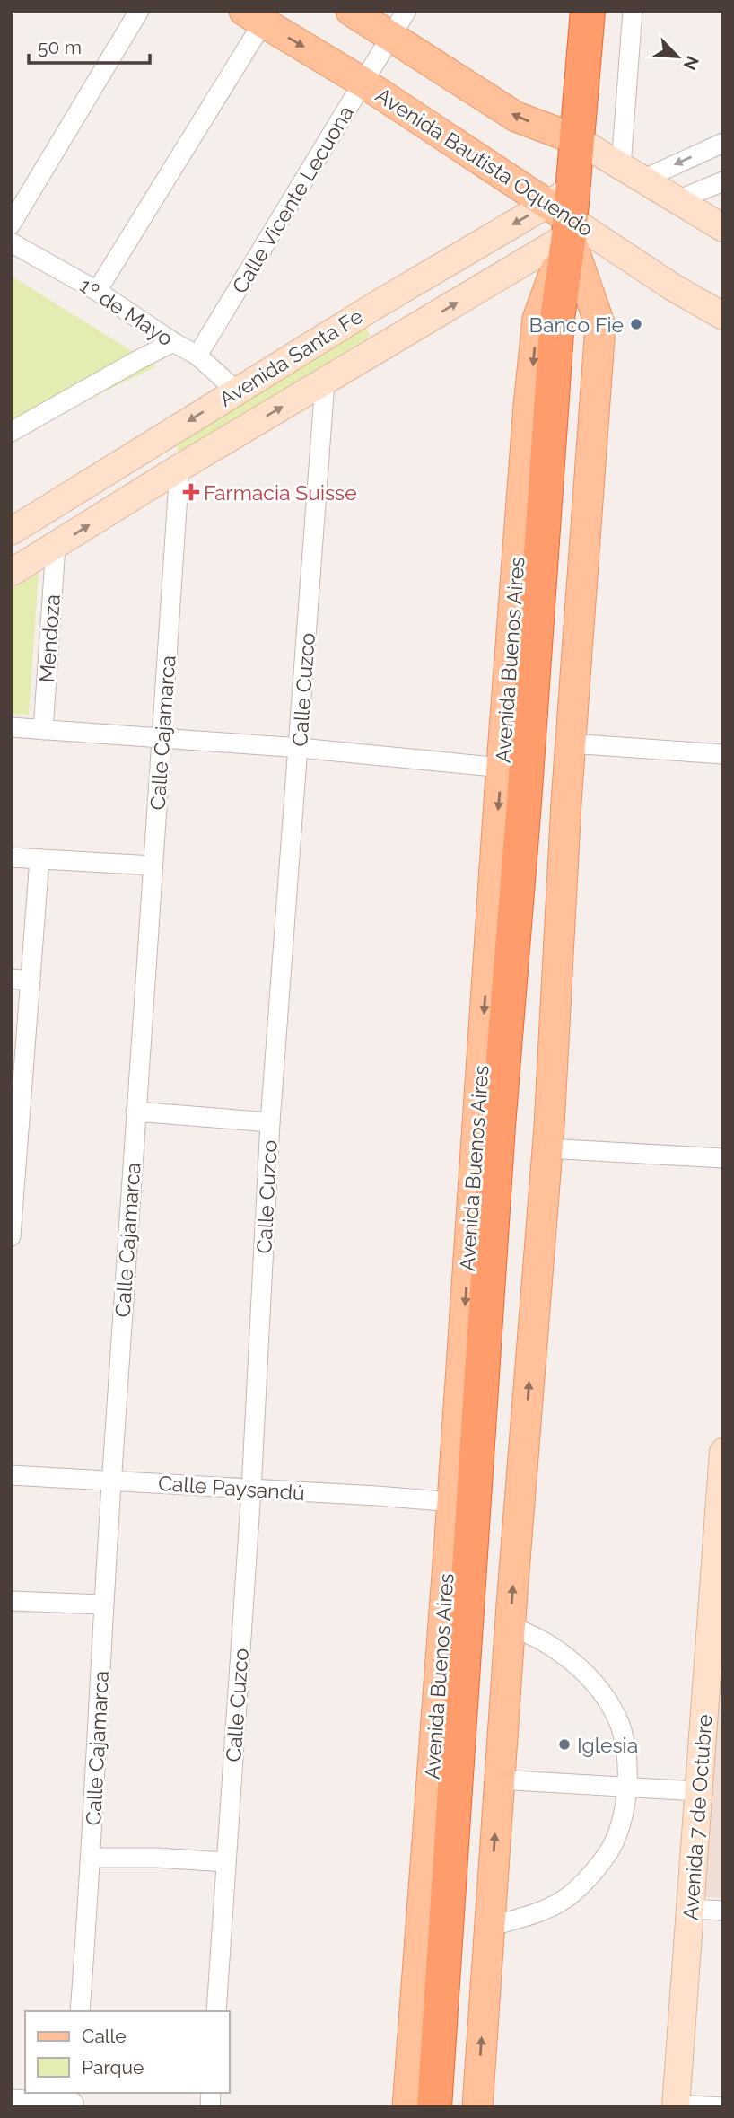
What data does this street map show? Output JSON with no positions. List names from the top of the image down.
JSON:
{
  "streets": {
    "highway": ["Avenida Buenos Aires"],
    "main road": ["Avenida Bautista Oquendo", "Avenida Santa Fe", "Avenida 7 de Octubre"],
    "street": [
      "Calle Vicente Lecuona",
      "1º de Mayo",
      "Mendoza",
      "Calle Cuzco",
      "Calle Cajamarca",
      "Calle Paysandú"
    ]
  },
  "crossings": [
    ["Avenida Bautista Oquendo", "Calle Vicente Lecuona"],
    ["Avenida Bautista Oquendo", "Avenida Santa Fe"],
    ["Avenida Bautista Oquendo", "Avenida Buenos Aires"],
    ["Calle Vicente Lecuona", "1º de Mayo"],
    ["1º de Mayo", "Avenida Santa Fe"],
    ["Avenida Santa Fe", "Mendoza"],
    ["Avenida Santa Fe", "Avenida Buenos Aires"],
    ["Avenida Santa Fe", "Calle Cuzco"],
    ["Avenida Santa Fe", "Calle Cajamarca"],
    ["Avenida Buenos Aires", "Calle Paysandú"],
    ["Calle Cuzco", "Calle Paysandú"],
    ["Calle Cajamarca", "Calle Paysandú"]
  ],
  "places": {
    "other": ["Banco Fie", "Iglesia"],
    "health": ["Farmacia Suisse"]
  },
  "legend": ["Calle", "Parque"],
  "scale_bar": "50 m",
  "north": "bottom right"
}
